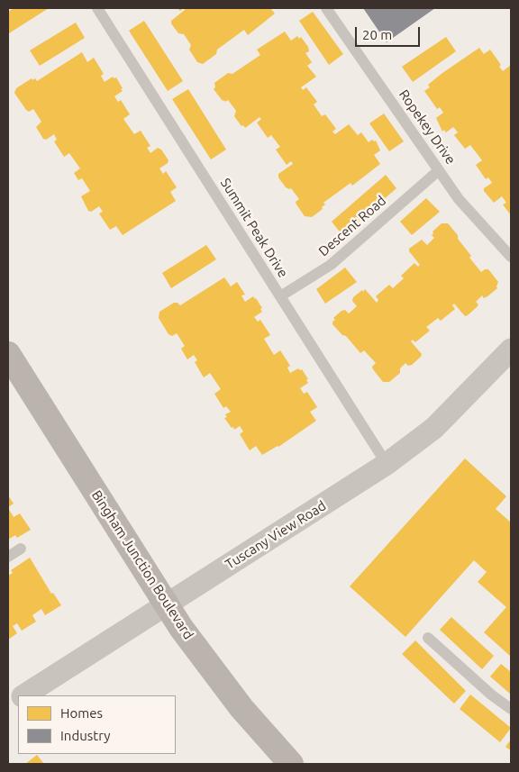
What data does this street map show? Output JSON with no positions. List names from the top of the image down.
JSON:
{
  "streets": {
    "main road": ["Bingham Junction Boulevard"],
    "street": ["Tuscany View Road"],
    "lane": ["Ropekey Drive", "Descent Road", "Summit Peak Drive"]
  },
  "crossings": [
    ["Ropekey Drive", "Descent Road"],
    ["Descent Road", "Summit Peak Drive"],
    ["Summit Peak Drive", "Tuscany View Road"],
    ["Tuscany View Road", "Bingham Junction Boulevard"]
  ],
  "legend": ["Homes", "Industry"],
  "scale_bar": "20 m"
}
